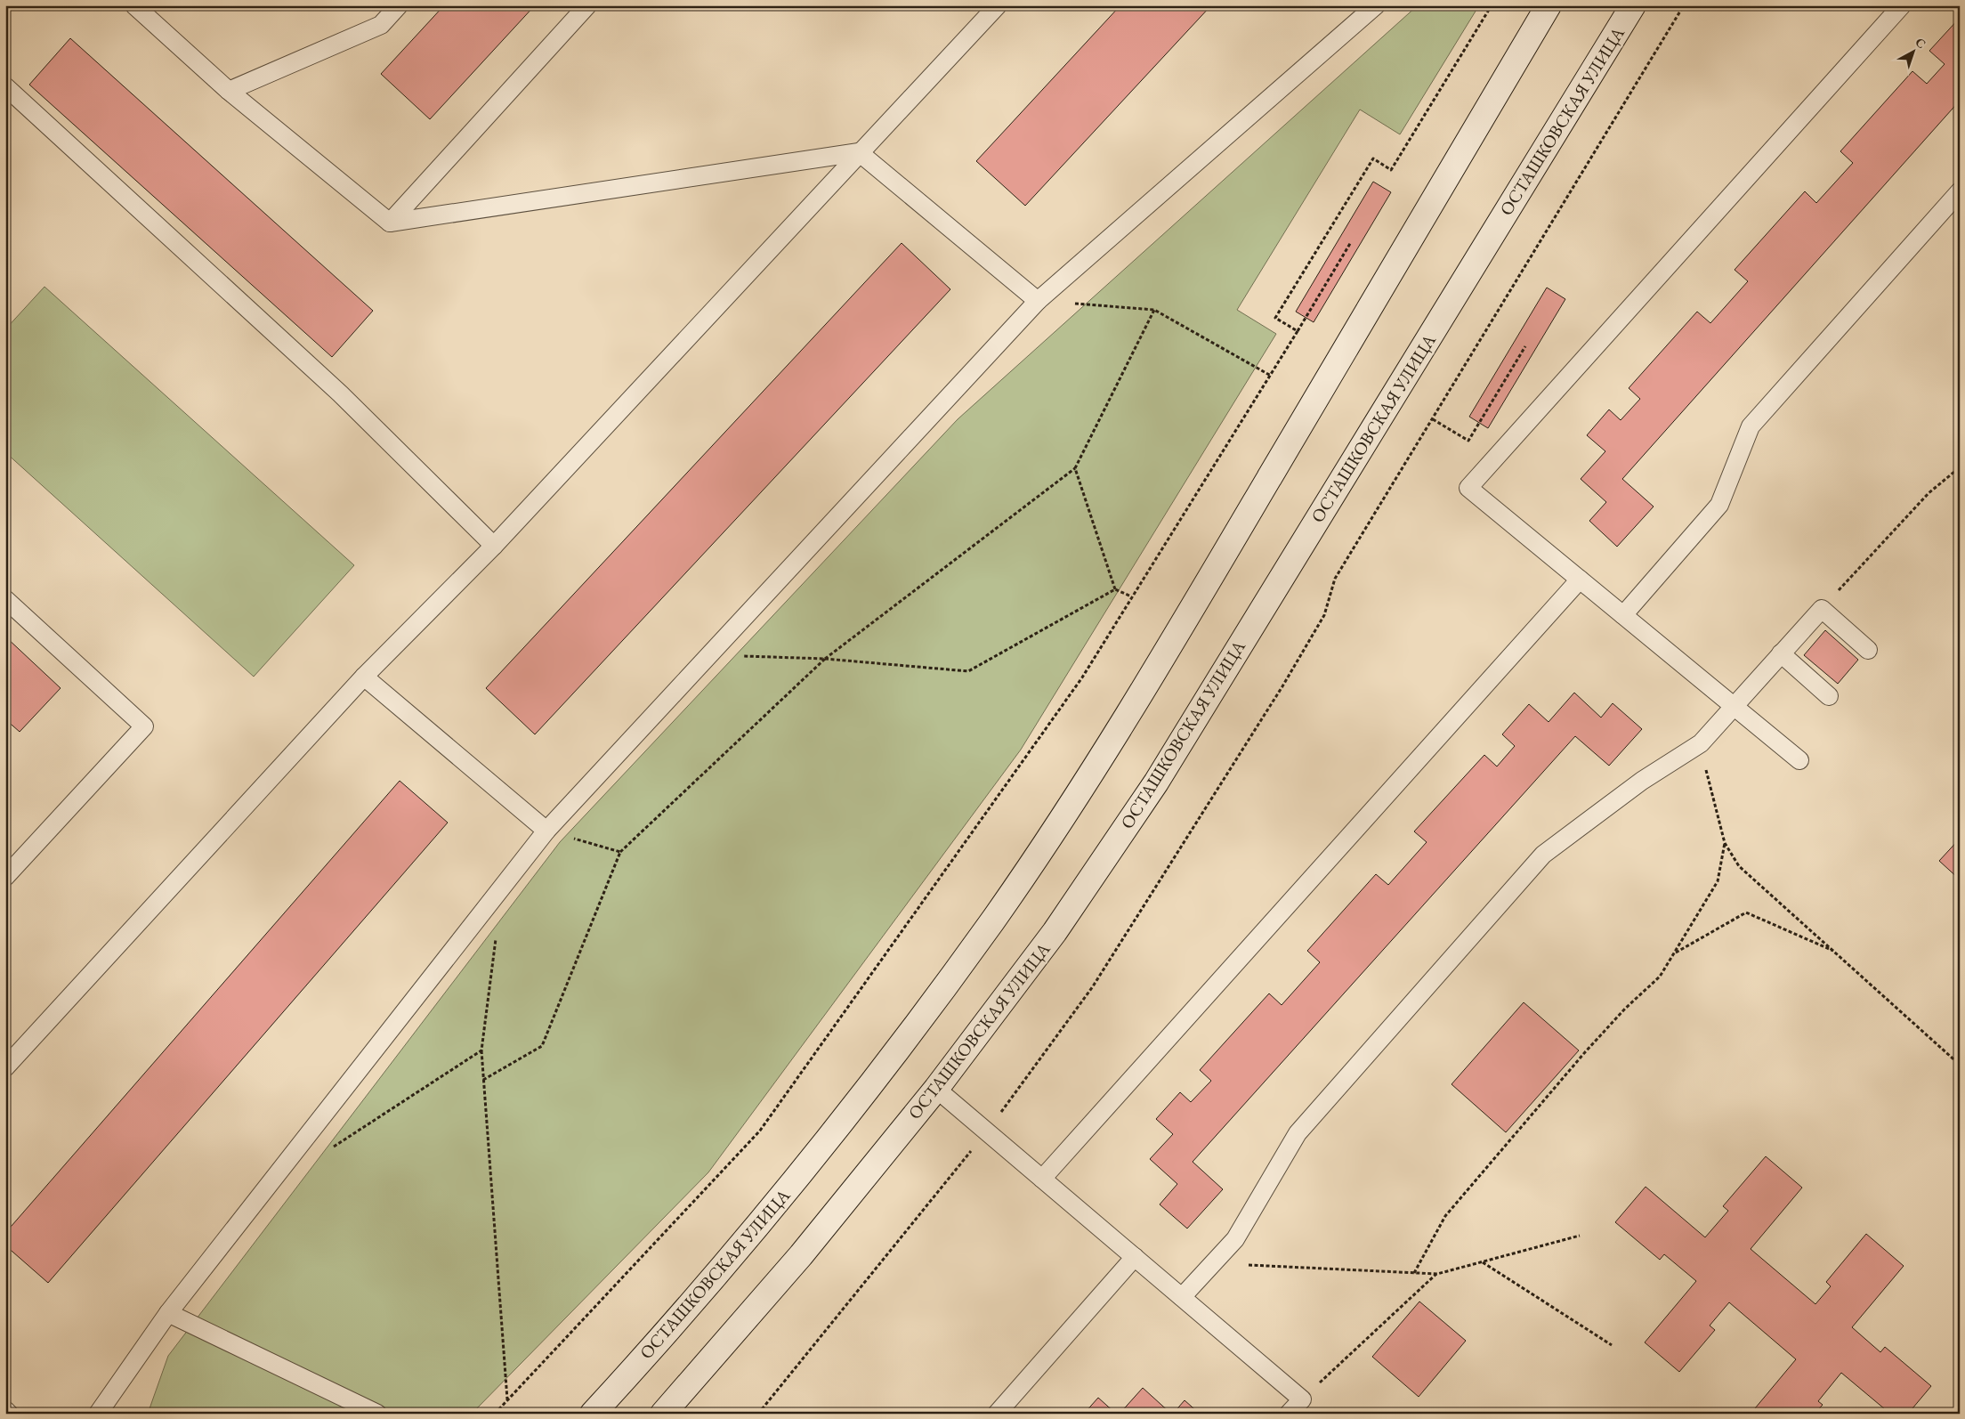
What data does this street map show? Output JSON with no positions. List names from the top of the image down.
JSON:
{
  "streets": {
    "main road": ["ОСТАШКОВСКАЯ УЛИЦА"]
  },
  "north": "top right"
}
